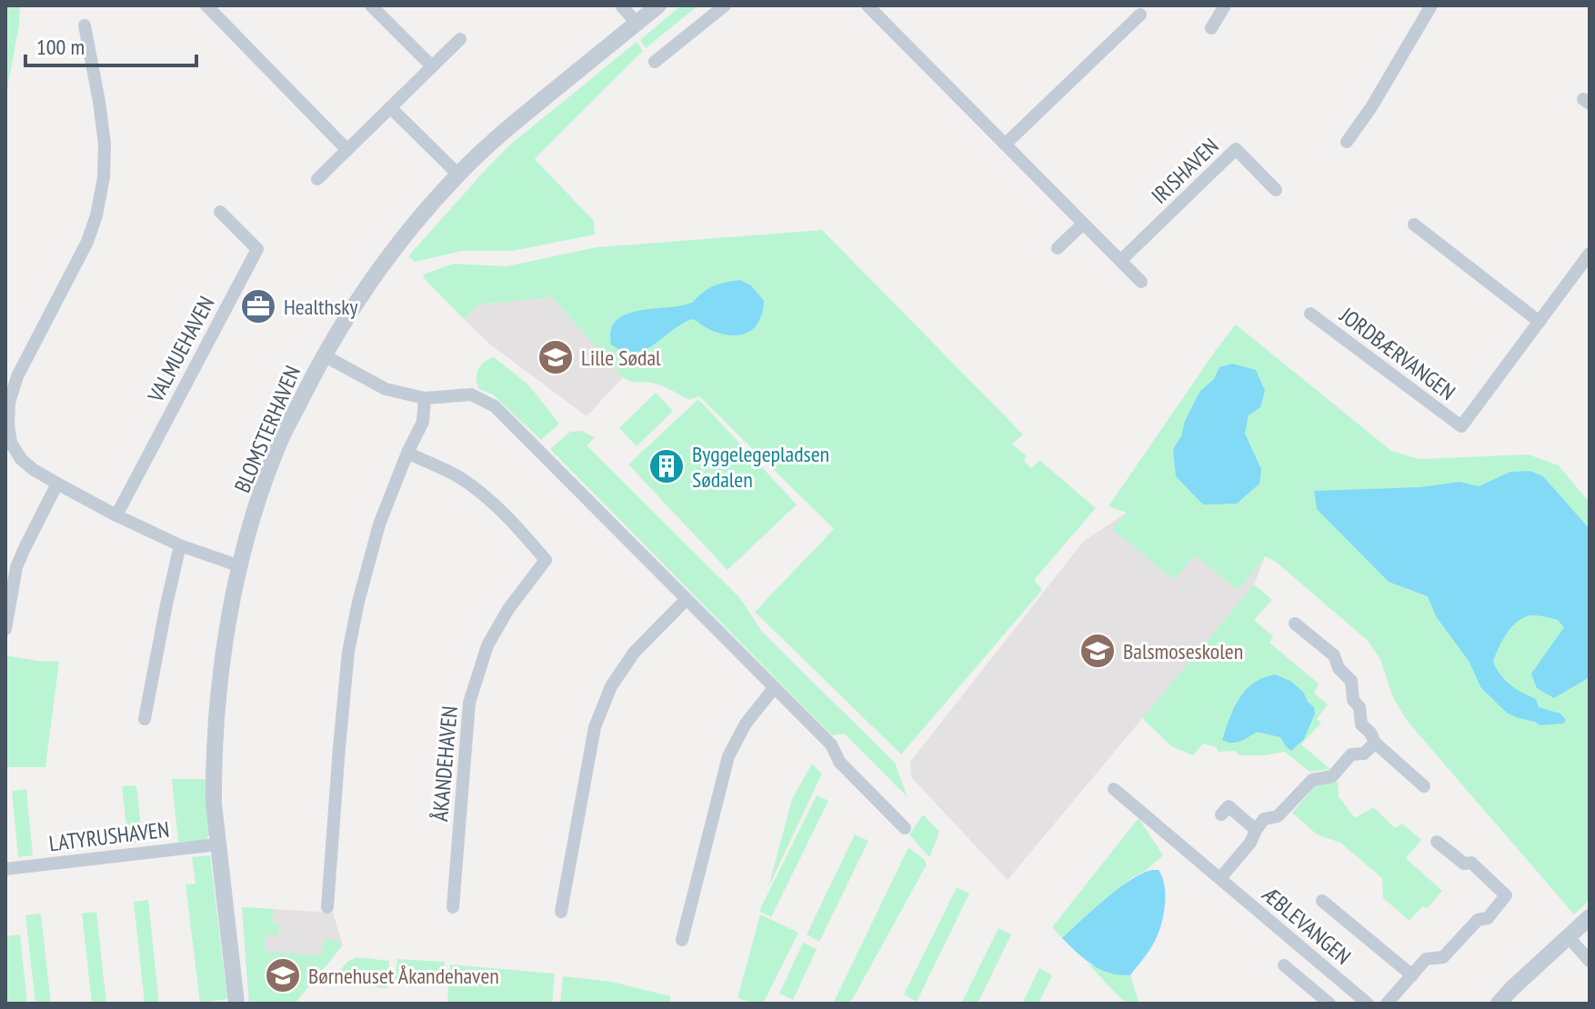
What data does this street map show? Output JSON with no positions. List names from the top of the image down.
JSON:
{
  "streets": {
    "street": [
      "IRISHAVEN",
      "VALMUEHAVEN",
      "JORDBÆRVANGEN",
      "BLOMSTERHAVEN",
      "ÅKANDEHAVEN",
      "LATYRUSHAVEN",
      "ÆBLEVANGEN"
    ]
  },
  "crossings": [
    ["BLOMSTERHAVEN", "LATYRUSHAVEN"]
  ],
  "places": {
    "office": ["Healthsky"],
    "school or university": ["Lille Sødal", "Balsmoseskolen", "Børnehuset Åkandehaven"],
    "building": ["Byggelegepladsen Sødalen"]
  },
  "scale_bar": "100 m"
}
